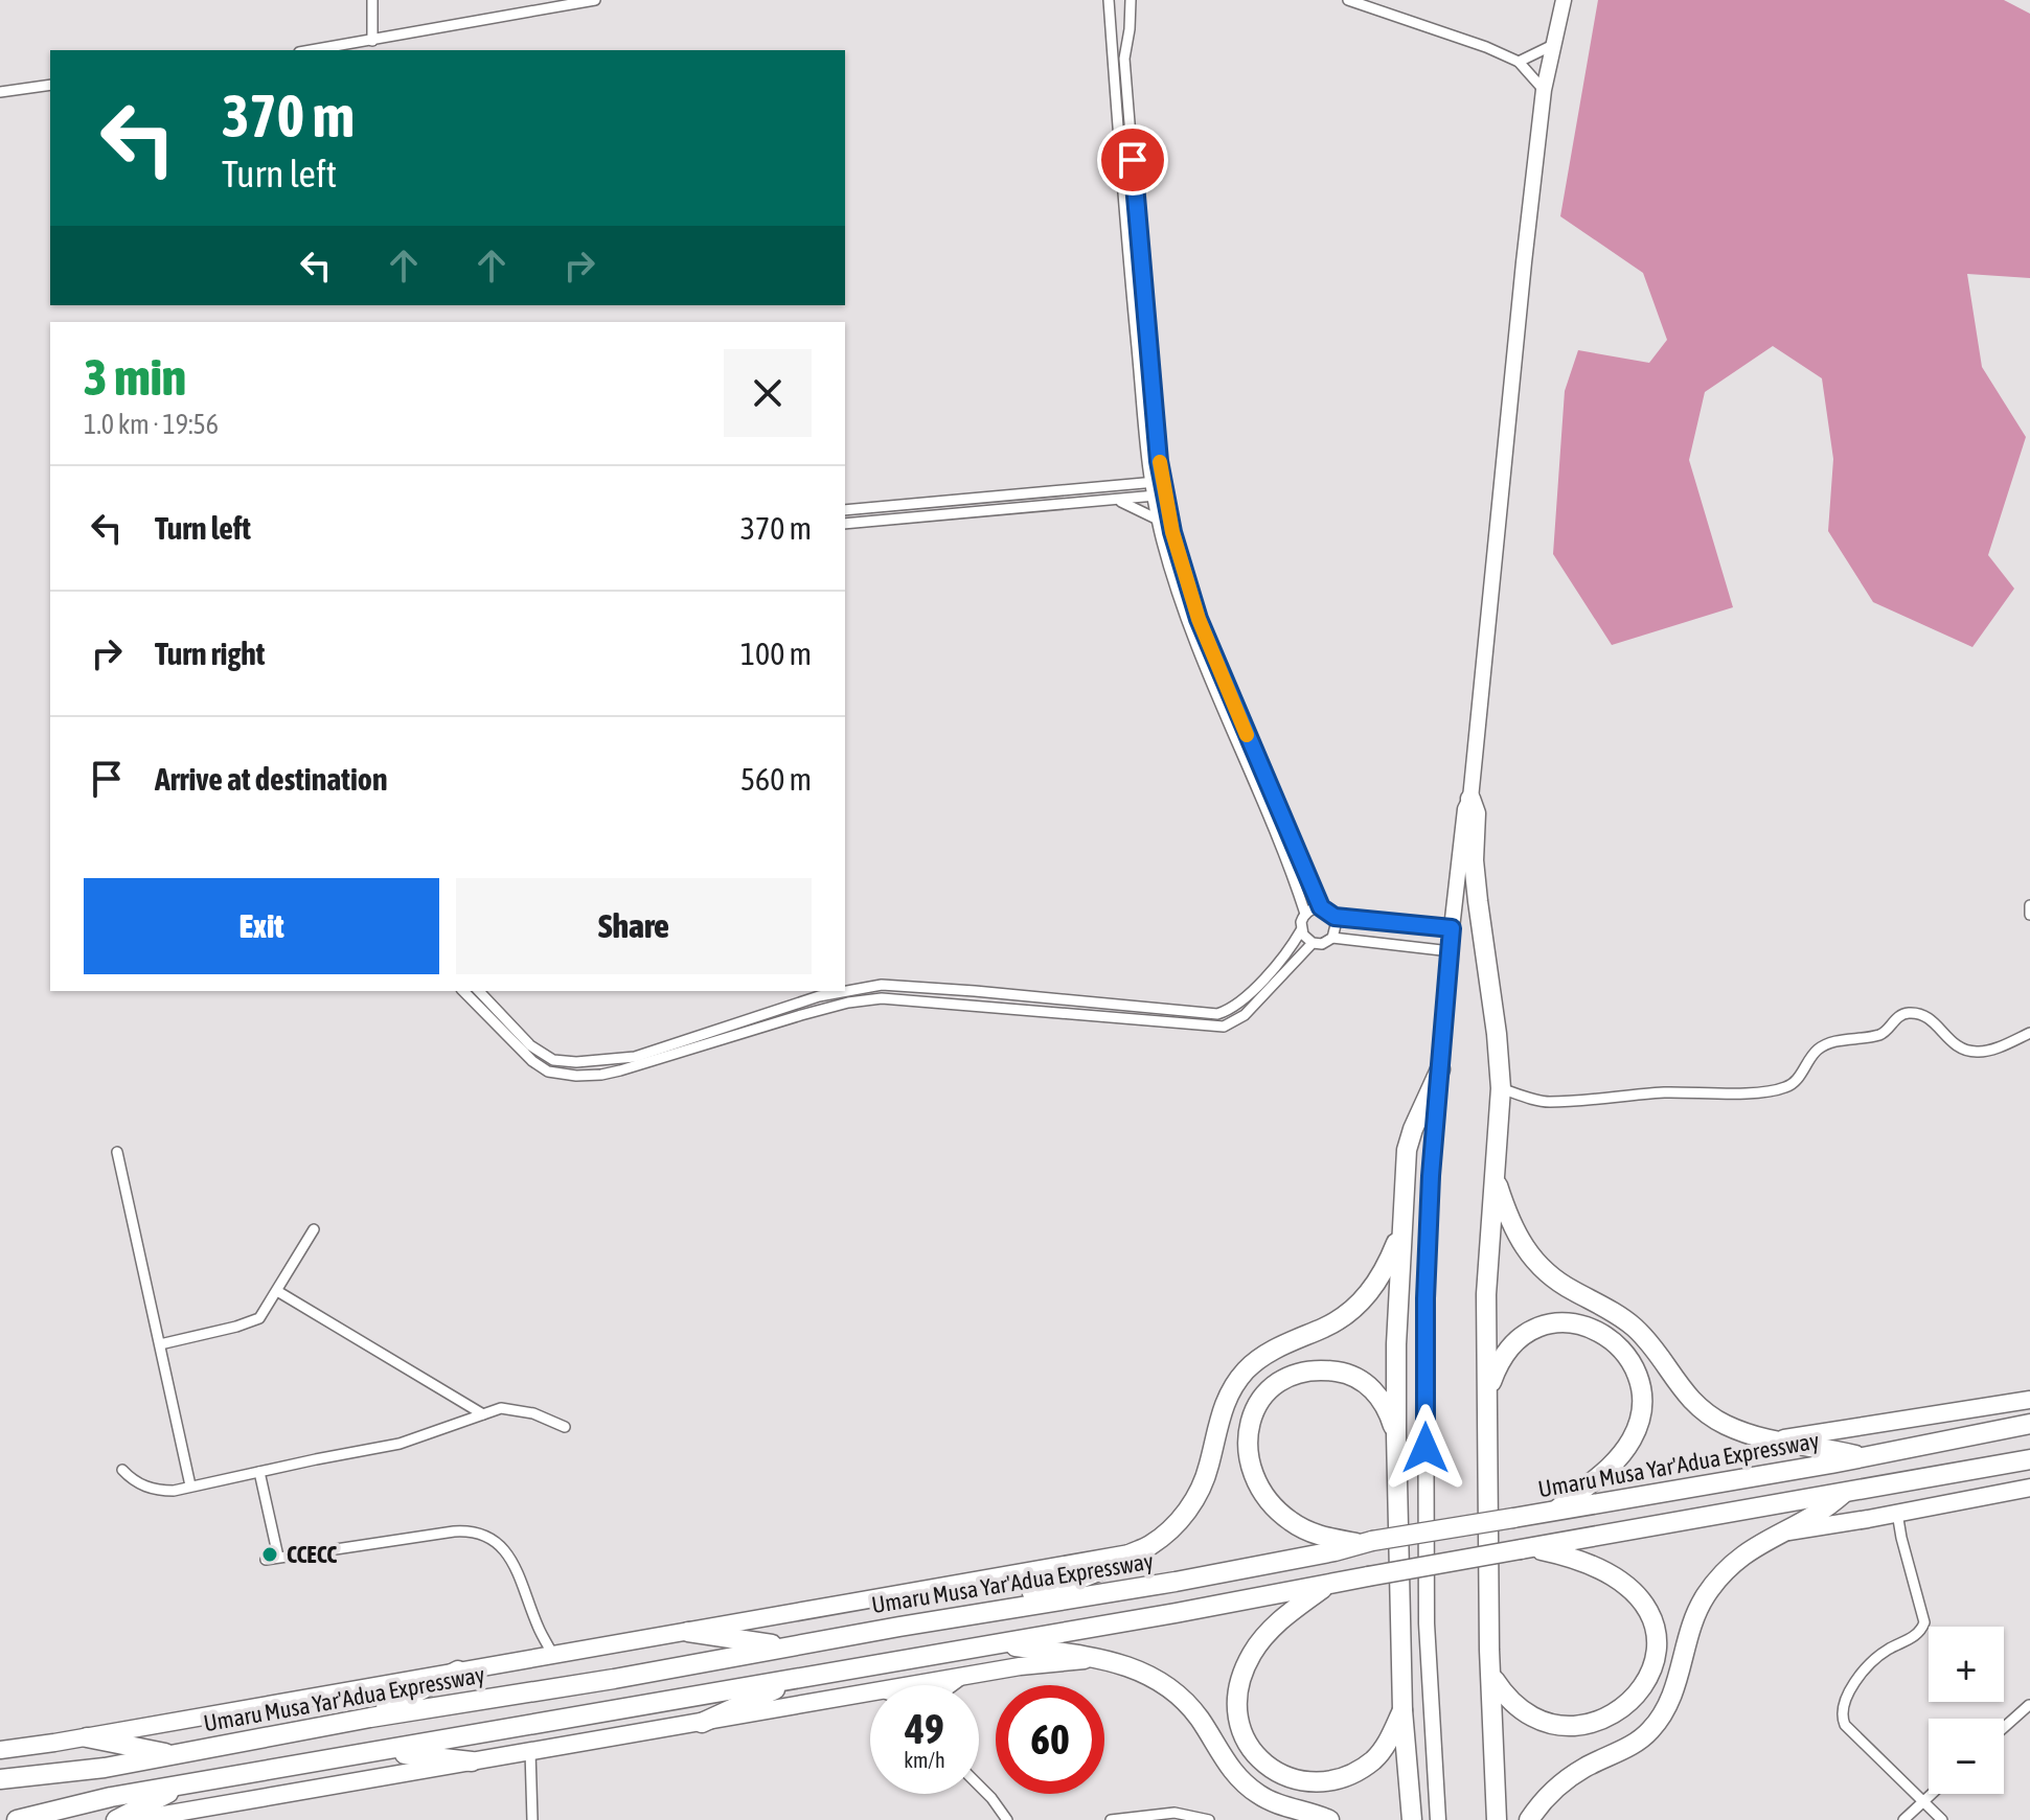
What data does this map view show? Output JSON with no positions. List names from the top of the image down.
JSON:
{
  "streets": {
    "highway": ["Umaru Musa Yar'Adua Expressway"]
  },
  "places": ["CCECC"],
  "page": {
    "turn": ["370 m", "Turn left"],
    "heading": ["3 min", "1.0 km · 19:56"],
    "list": [
      {
        "name": "Turn left",
        "value": "370 m"
      },
      {
        "name": "Turn right",
        "value": "100 m"
      },
      {
        "name": "Arrive at destination",
        "value": "560 m"
      }
    ],
    "buttons": ["Exit", "Share"],
    "map_buttons": ["+", "−"],
    "speed": "49 km/h",
    "limit": "60"
  }
}
